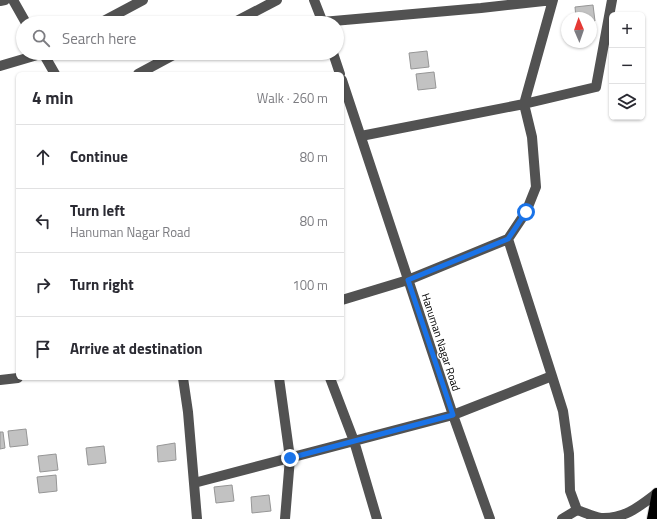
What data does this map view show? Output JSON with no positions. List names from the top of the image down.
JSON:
{
  "streets": {
    "street": ["Hanuman Nagar Road"]
  },
  "north": "top",
  "page": {
    "map_buttons": ["+", "−"],
    "search": "Search here",
    "heading": ["4 min", "Walk · 260 m"],
    "list": [
      ["Continue", "80 m"],
      ["Turn left", "Hanuman Nagar Road", "80 m"],
      ["Turn right", "100 m"],
      "Arrive at destination"
    ]
  }
}
